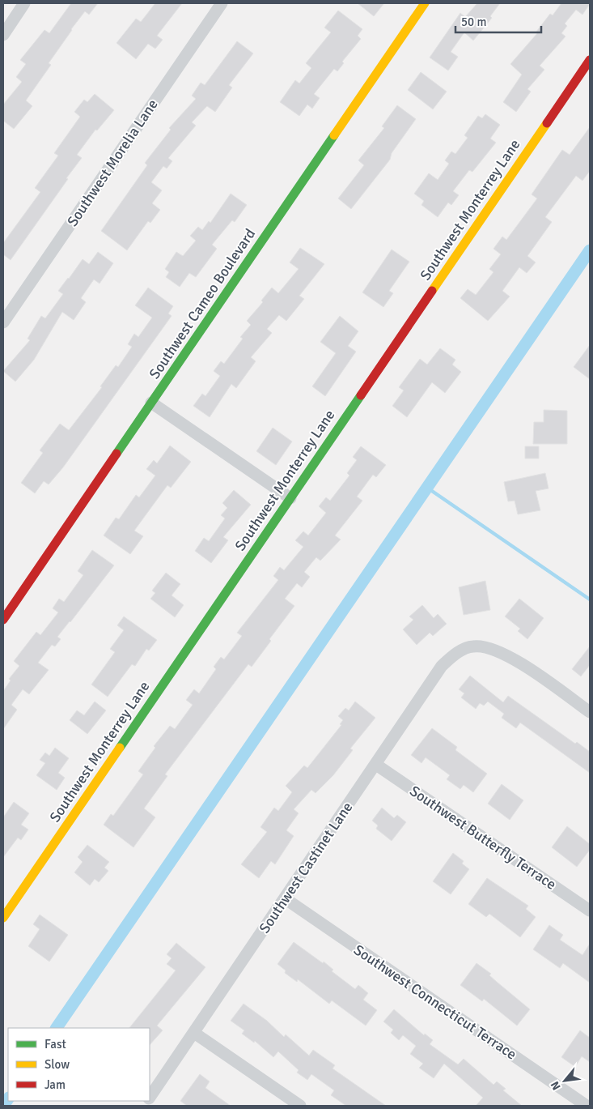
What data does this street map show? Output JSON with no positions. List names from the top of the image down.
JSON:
{
  "streets": {
    "street": [
      "Southwest Morelia Lane",
      "Southwest Monterrey Lane",
      "Southwest Cameo Boulevard",
      "Southwest Butterfly Terrace",
      "Southwest Castinet Lane",
      "Southwest Connecticut Terrace"
    ]
  },
  "crossings": [
    ["Southwest Butterfly Terrace", "Southwest Castinet Lane"],
    ["Southwest Castinet Lane", "Southwest Connecticut Terrace"]
  ],
  "legend": ["Fast", "Slow", "Jam"],
  "scale_bar": "50 m",
  "north": "bottom left"
}
